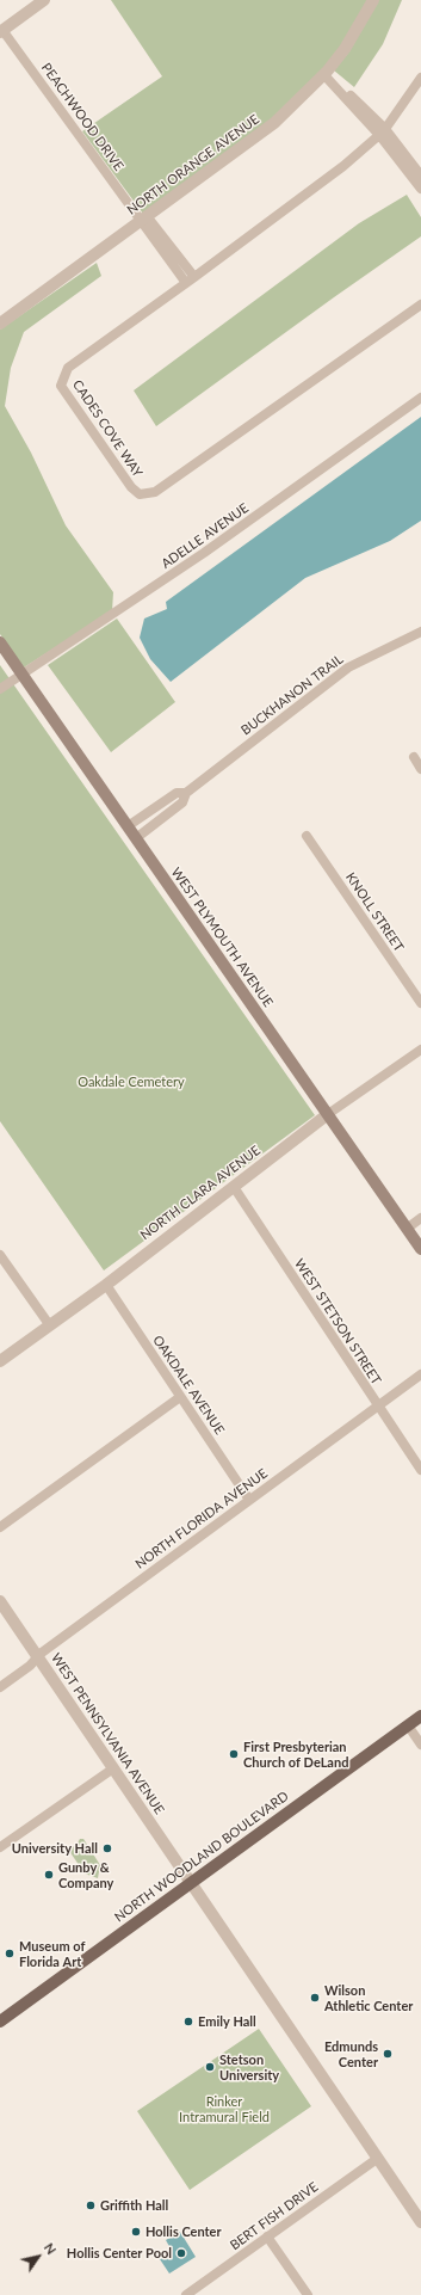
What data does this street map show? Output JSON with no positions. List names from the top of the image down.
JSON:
{
  "streets": {
    "main road": ["WEST PLYMOUTH AVENUE", "NORTH WOODLAND BOULEVARD"],
    "street": [
      "PEACHWOOD DRIVE",
      "NORTH ORANGE AVENUE",
      "CADES COVE WAY",
      "ADELLE AVENUE",
      "BUCKHANON TRAIL",
      "KNOLL STREET",
      "NORTH CLARA AVENUE",
      "WEST STETSON STREET",
      "OAKDALE AVENUE",
      "NORTH FLORIDA AVENUE",
      "WEST PENNSYLVANIA AVENUE",
      "BERT FISH DRIVE"
    ]
  },
  "crossings": [
    ["PEACHWOOD DRIVE", "NORTH ORANGE AVENUE"],
    ["PEACHWOOD DRIVE", "CADES COVE WAY"],
    ["ADELLE AVENUE", "WEST PLYMOUTH AVENUE"],
    ["BUCKHANON TRAIL", "WEST PLYMOUTH AVENUE"],
    ["WEST PLYMOUTH AVENUE", "NORTH CLARA AVENUE"],
    ["NORTH CLARA AVENUE", "WEST STETSON STREET"],
    ["NORTH CLARA AVENUE", "OAKDALE AVENUE"],
    ["WEST STETSON STREET", "NORTH FLORIDA AVENUE"],
    ["OAKDALE AVENUE", "NORTH FLORIDA AVENUE"],
    ["NORTH FLORIDA AVENUE", "WEST PENNSYLVANIA AVENUE"],
    ["WEST PENNSYLVANIA AVENUE", "NORTH WOODLAND BOULEVARD"],
    ["WEST PENNSYLVANIA AVENUE", "BERT FISH DRIVE"]
  ],
  "parks": ["Oakdale Cemetery", "Rinker Intramural Field"],
  "places": [
    "First Presbyterian Church of DeLand",
    "University Hall",
    "Gunby & Company",
    "Museum of Florida Art",
    "Wilson Athletic Center",
    "Emily Hall",
    "Edmunds Center",
    "Stetson University",
    "Griffith Hall",
    "Hollis Center",
    "Hollis Center Pool"
  ],
  "north": "top right"
}
